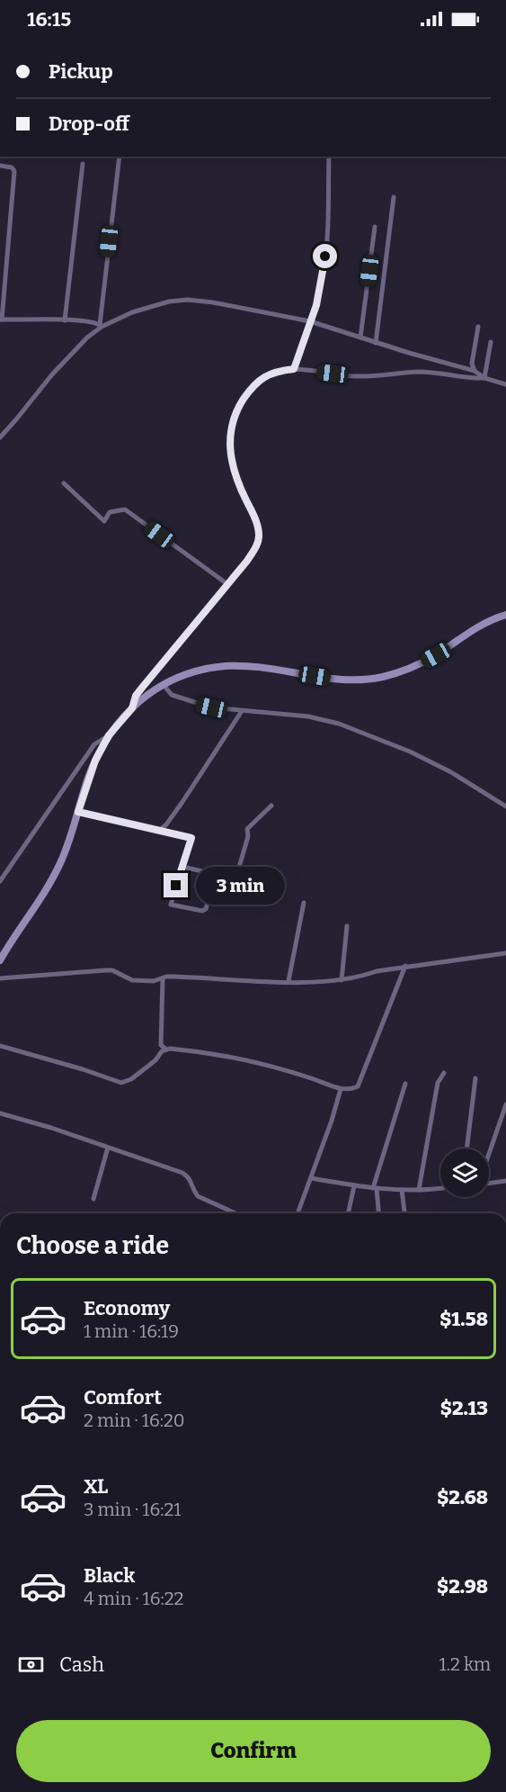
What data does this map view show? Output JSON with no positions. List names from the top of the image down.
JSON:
{
  "page": {
    "status": "16:15",
    "banner": ["Pickup", "Drop-off"],
    "bubble": "3 min",
    "heading": "Choose a ride",
    "list": [
      {
        "name": "Economy",
        "note": "1 min · 16:19",
        "value": "$1.58"
      },
      {
        "name": "Comfort",
        "note": "2 min · 16:20",
        "value": "$2.13"
      },
      {
        "name": "XL",
        "note": "3 min · 16:21",
        "value": "$2.68"
      },
      {
        "name": "Black",
        "note": "4 min · 16:22",
        "value": "$2.98"
      }
    ],
    "pay": ["Cash", "1.2 km"],
    "buttons": "Confirm"
  }
}
